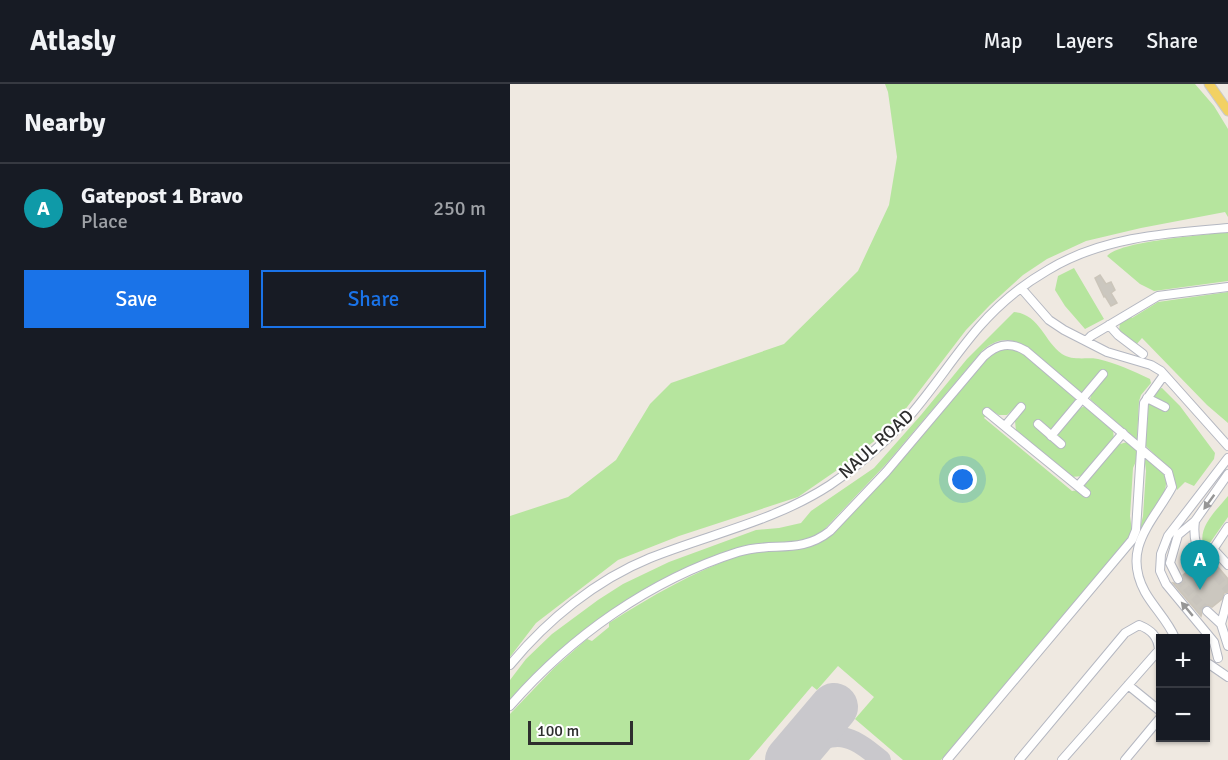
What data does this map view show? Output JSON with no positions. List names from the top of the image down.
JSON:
{
  "streets": {
    "street": ["NAUL ROAD"]
  },
  "scale_bar": "100 m",
  "page": {
    "header": "Atlasly",
    "nav": ["Map", "Layers", "Share"],
    "heading": "Nearby",
    "list": [
      {
        "mark": "A",
        "name": "Gatepost 1 Bravo",
        "note": "Place",
        "value": "250 m"
      }
    ],
    "buttons": ["Save", "Share"],
    "pins": "A",
    "map_buttons": ["+", "−"],
    "scale": "100 m"
  }
}
